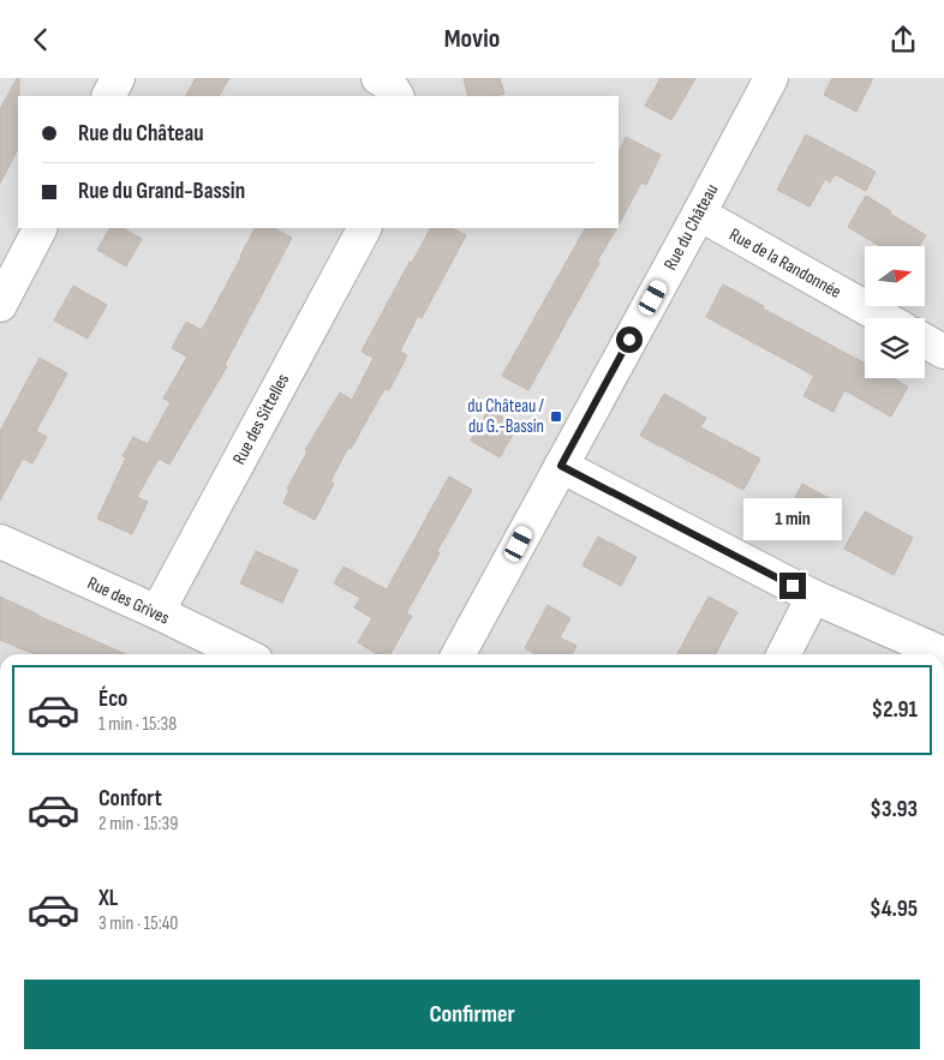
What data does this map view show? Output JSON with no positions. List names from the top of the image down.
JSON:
{
  "streets": {
    "street": [
      "Rue du Château",
      "Rue de la Randonnée",
      "Rue des Sittelles",
      "Rue des Grives"
    ]
  },
  "crossings": [
    ["Rue du Château", "Rue de la Randonnée"],
    ["Rue des Sittelles", "Rue des Grives"]
  ],
  "places": {
    "transit": ["du Château / du G.-Bassin"]
  },
  "north": "right",
  "page": {
    "header": "Movio",
    "banner": ["Rue du Château", "Rue du Grand-Bassin"],
    "bubble": "1 min",
    "list": [
      {
        "name": "Éco",
        "note": "1 min · 15:38",
        "value": "$2.91"
      },
      {
        "name": "Confort",
        "note": "2 min · 15:39",
        "value": "$3.93"
      },
      {
        "name": "XL",
        "note": "3 min · 15:40",
        "value": "$4.95"
      }
    ],
    "buttons": "Confirmer"
  }
}
